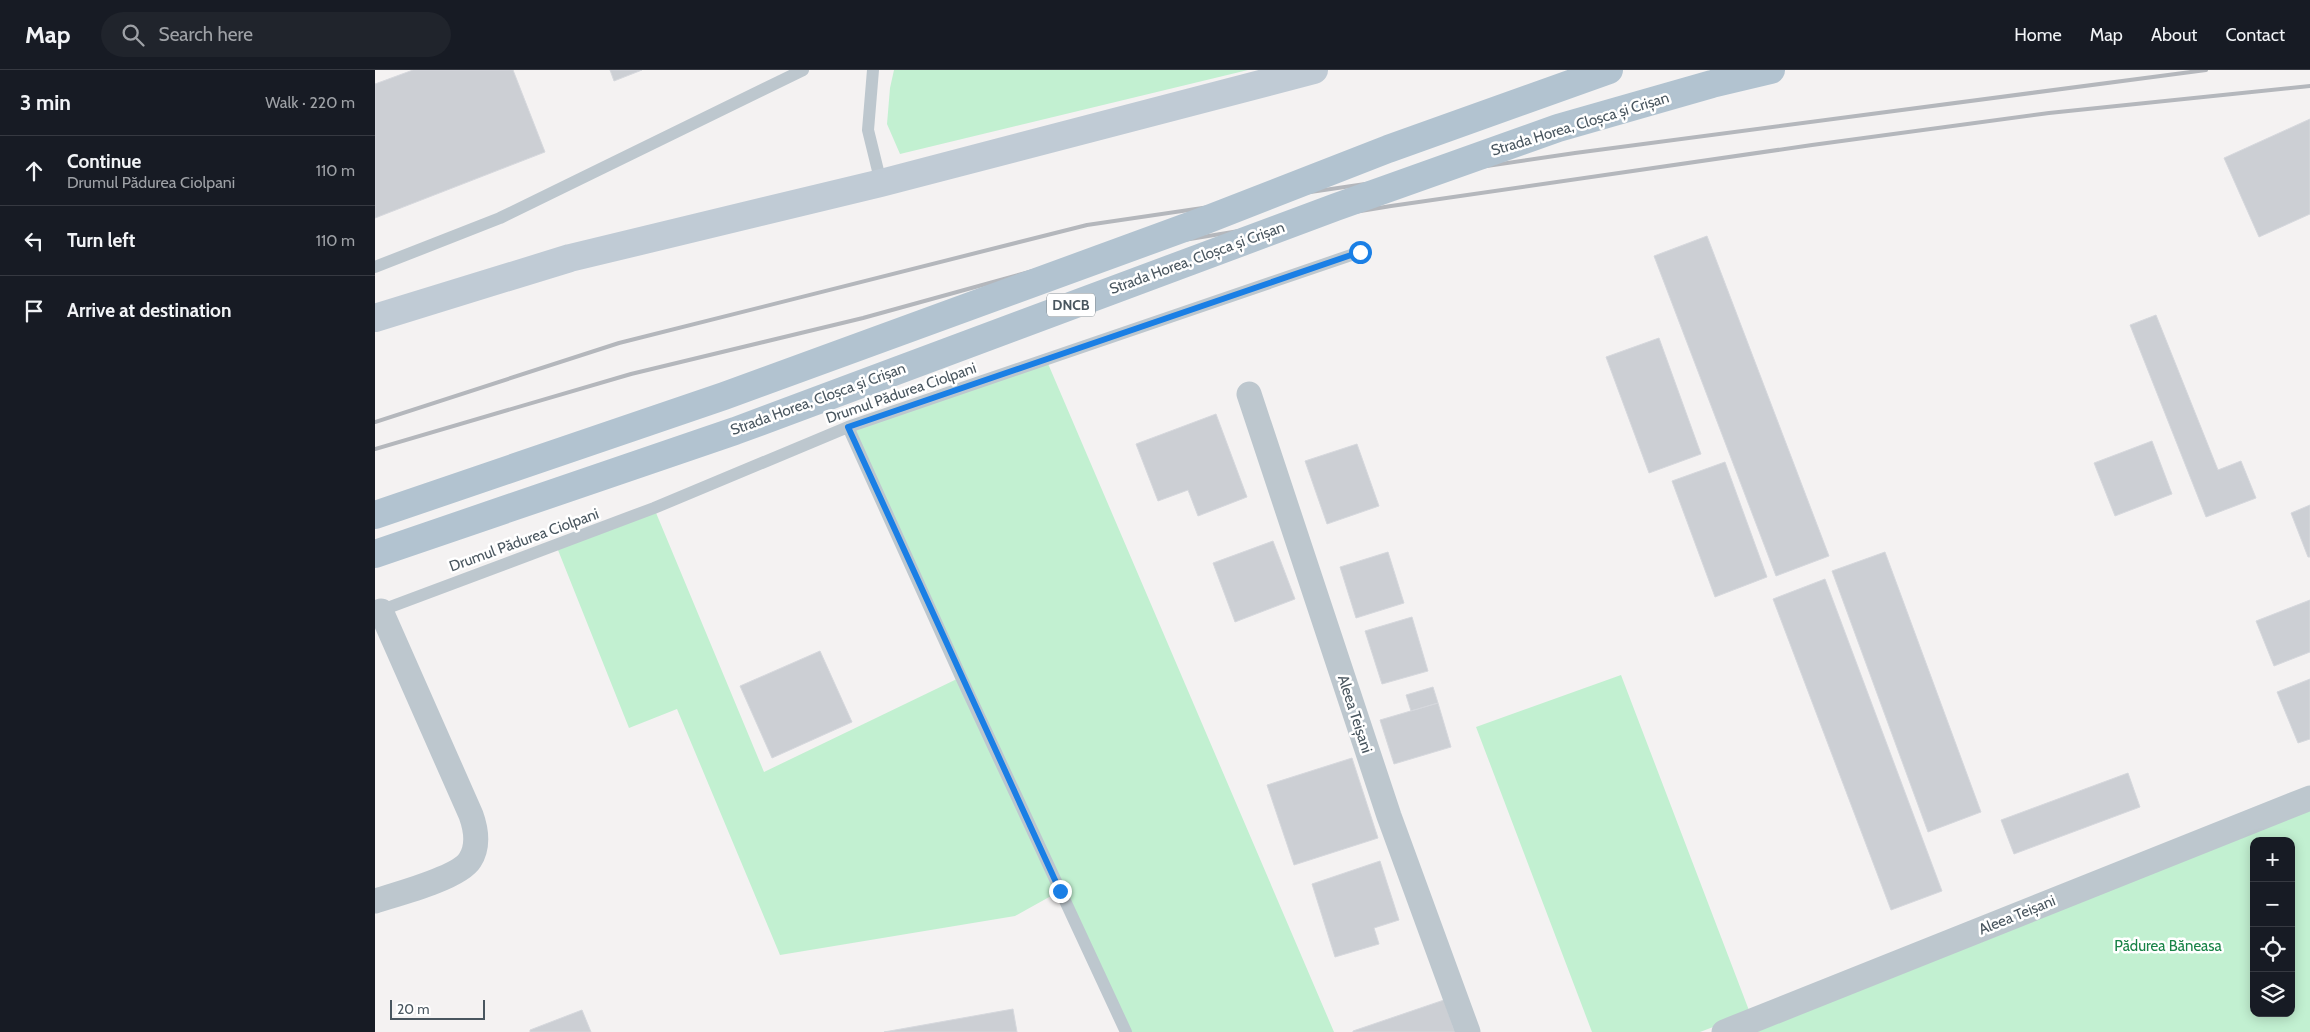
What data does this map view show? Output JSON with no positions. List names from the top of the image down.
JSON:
{
  "streets": {
    "main road": ["Strada Horea, Cloșca și Crișan", "DNCB"],
    "street": ["Aleea Teișani"],
    "lane": ["Drumul Pădurea Ciolpani"]
  },
  "parks": ["Pădurea Băneasa"],
  "scale_bar": "20 m",
  "page": {
    "header": "Map",
    "search": "Search here",
    "nav": [
      "Home",
      "Map",
      "About",
      "Contact"
    ],
    "heading": ["3 min", "Walk · 220 m"],
    "list": [
      ["Continue", "Drumul Pădurea Ciolpani", "110 m"],
      ["Turn left", "110 m"],
      "Arrive at destination"
    ],
    "map_buttons": ["+", "−"],
    "scale": "20 m"
  }
}
